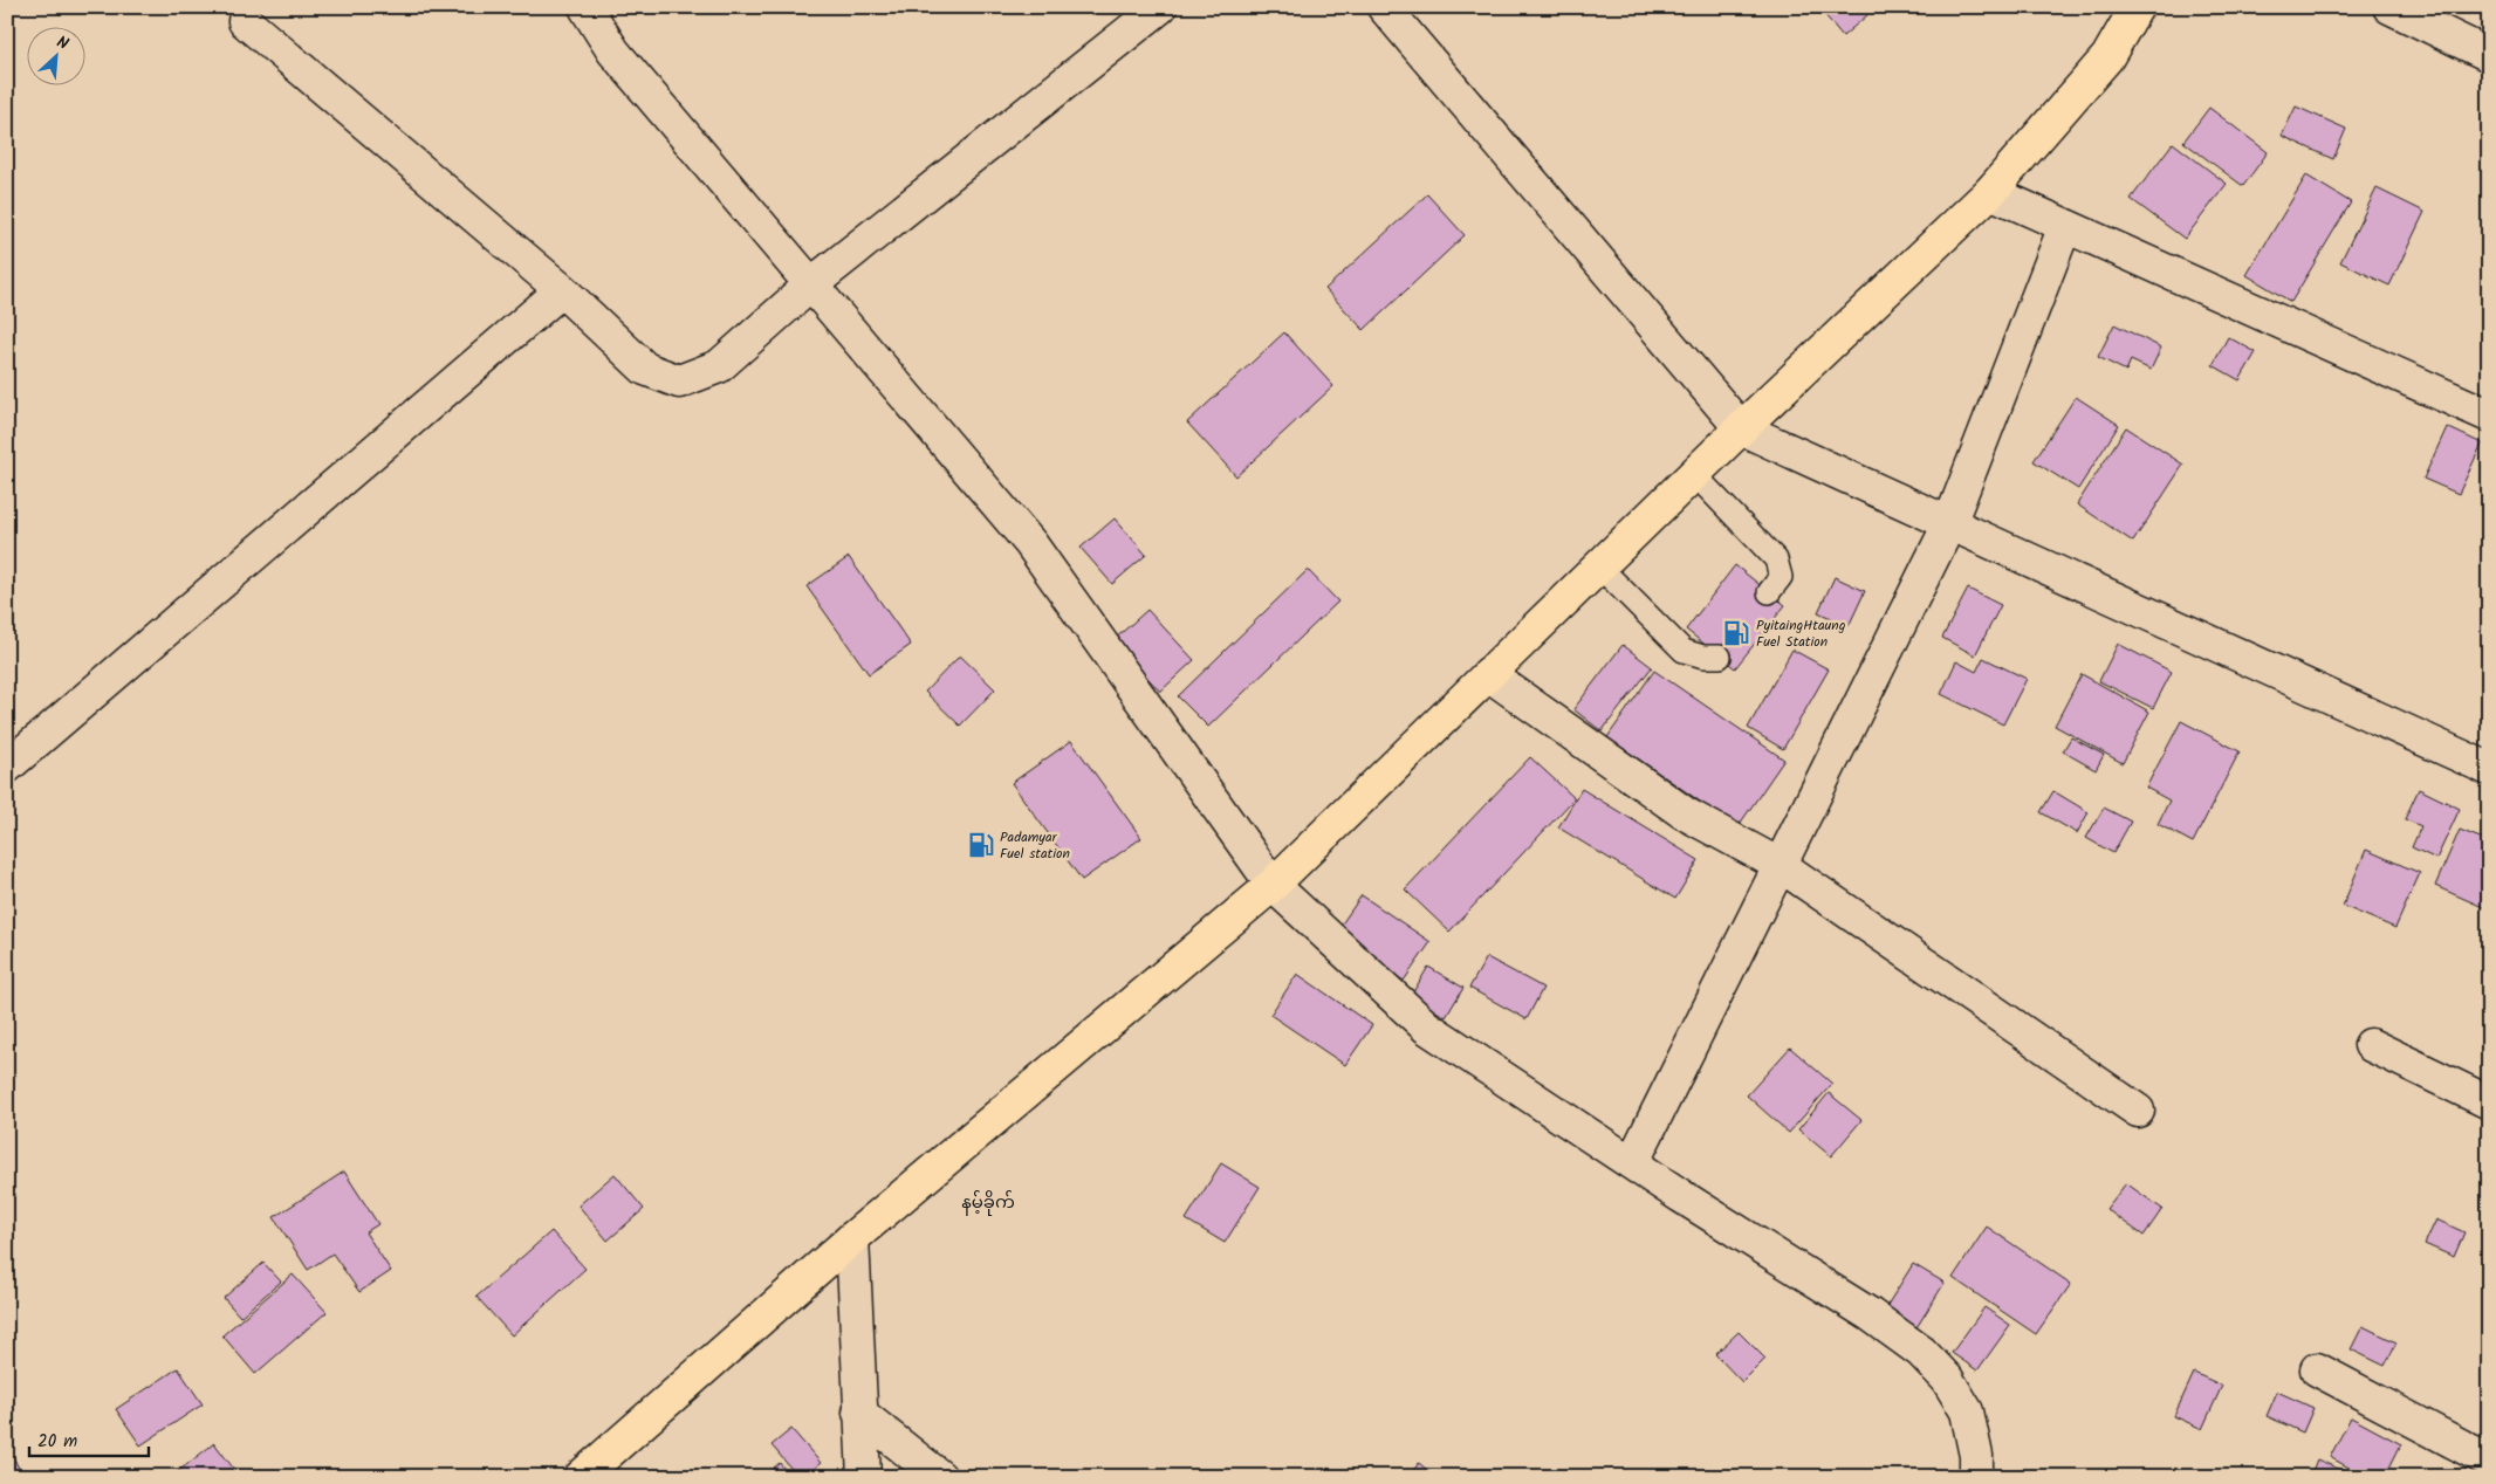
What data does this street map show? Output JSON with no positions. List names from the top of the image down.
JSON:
{
  "districts": ["နမ့်ခိုက်"],
  "places": {
    "fuel station": ["PyitaingHtaung Fuel Station", "Padamyar Fuel station"]
  },
  "scale_bar": "20 m",
  "north": "top right"
}
